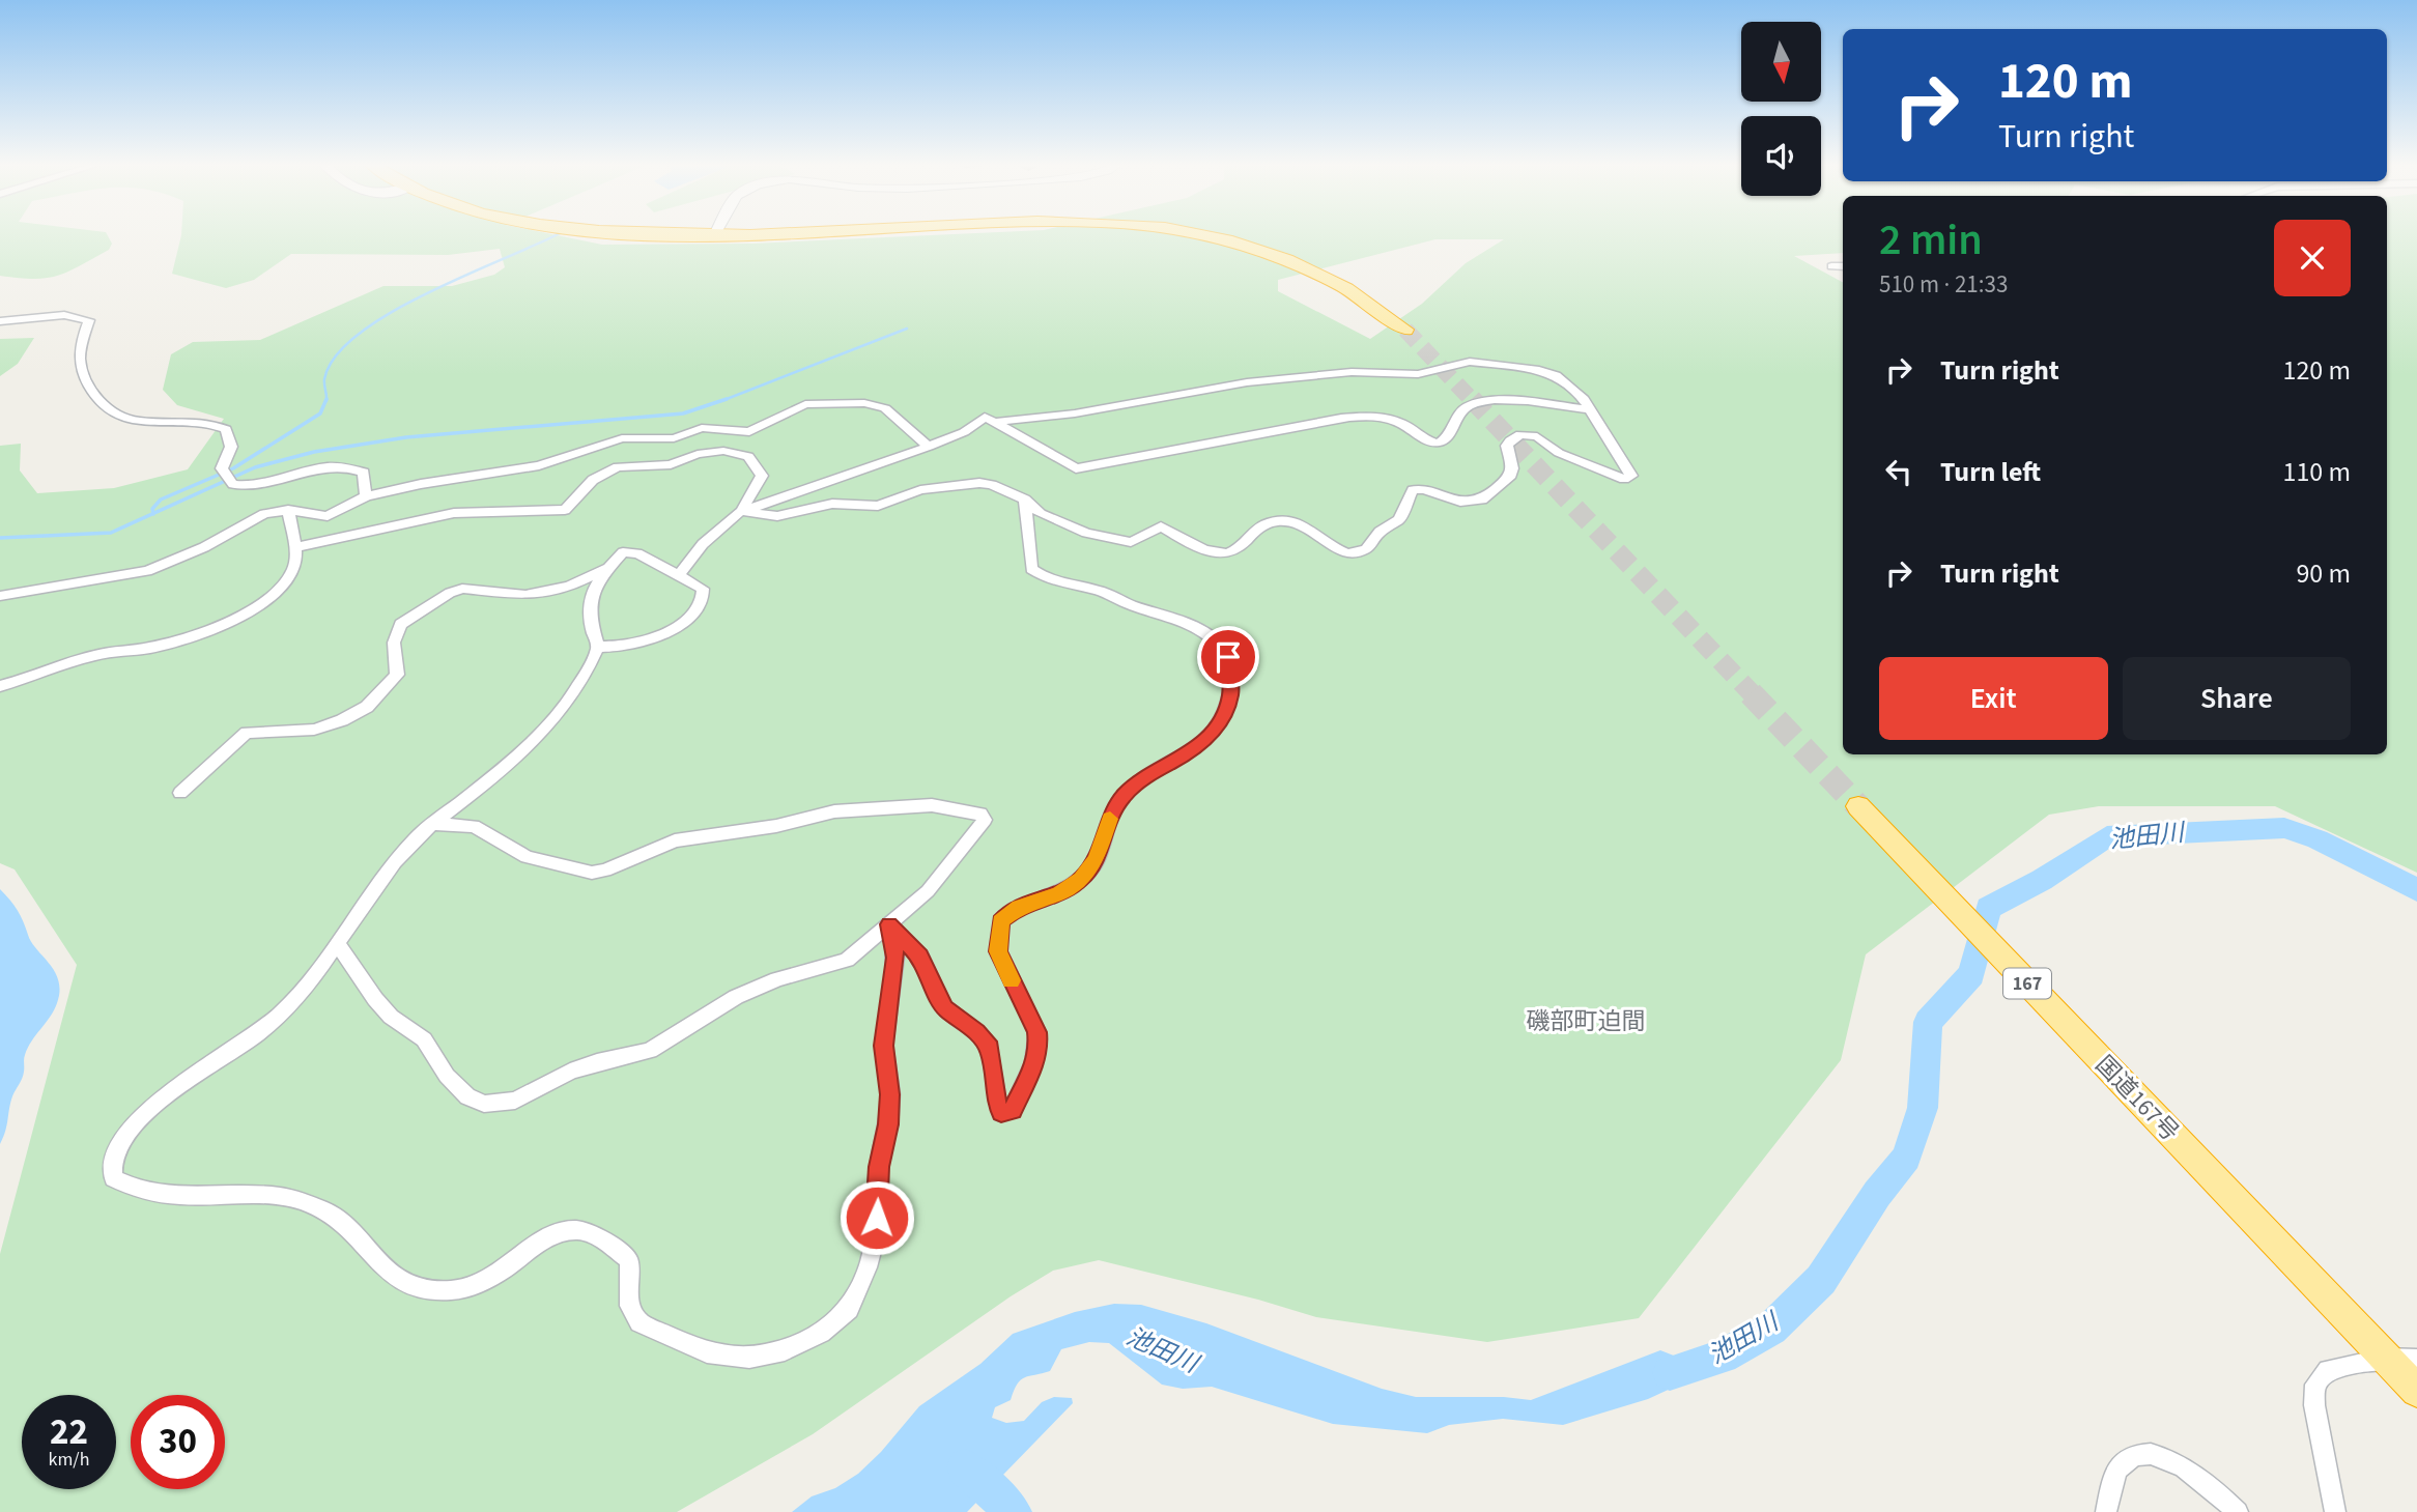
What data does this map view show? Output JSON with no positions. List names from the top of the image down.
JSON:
{
  "streets": {
    "highway": ["167", "国道167号"]
  },
  "districts": ["磯部町迫間"],
  "water": ["池田川"],
  "north": "bottom",
  "page": {
    "turn": ["120 m", "Turn right"],
    "heading": ["2 min", "510 m · 21:33"],
    "list": [
      {
        "name": "Turn right",
        "value": "120 m"
      },
      {
        "name": "Turn left",
        "value": "110 m"
      },
      {
        "name": "Turn right",
        "value": "90 m"
      }
    ],
    "buttons": ["Exit", "Share"],
    "speed": "22 km/h",
    "limit": "30"
  }
}
